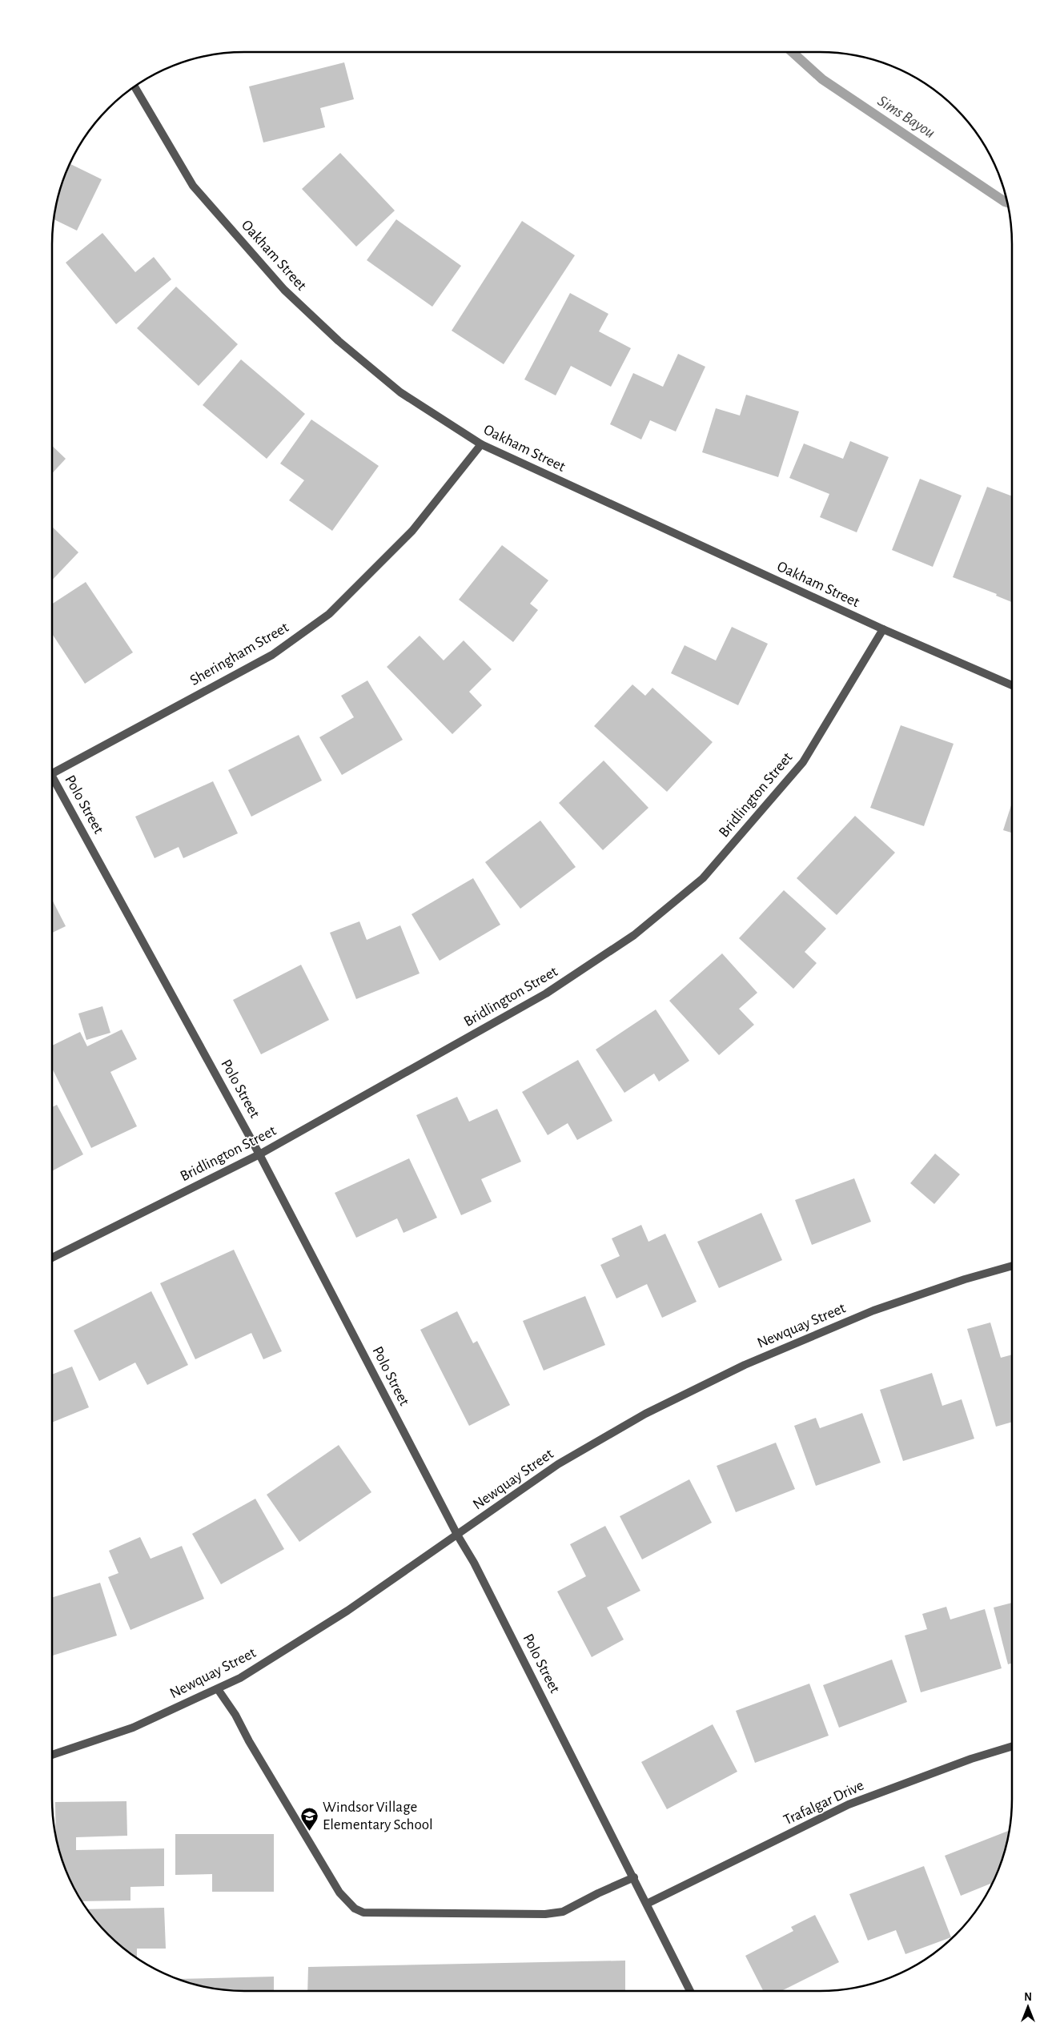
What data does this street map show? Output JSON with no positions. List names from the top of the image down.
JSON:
{
  "streets": {
    "street": [
      "Oakham Street",
      "Sheringham Street",
      "Bridlington Street",
      "Polo Street",
      "Newquay Street",
      "Trafalgar Drive"
    ]
  },
  "crossings": [
    ["Oakham Street", "Sheringham Street"],
    ["Oakham Street", "Bridlington Street"],
    ["Bridlington Street", "Polo Street"],
    ["Polo Street", "Newquay Street"],
    ["Polo Street", "Trafalgar Drive"]
  ],
  "water": ["Sims Bayou"],
  "places": {
    "school or university": ["Windsor Village Elementary School"]
  },
  "north": "top"
}
